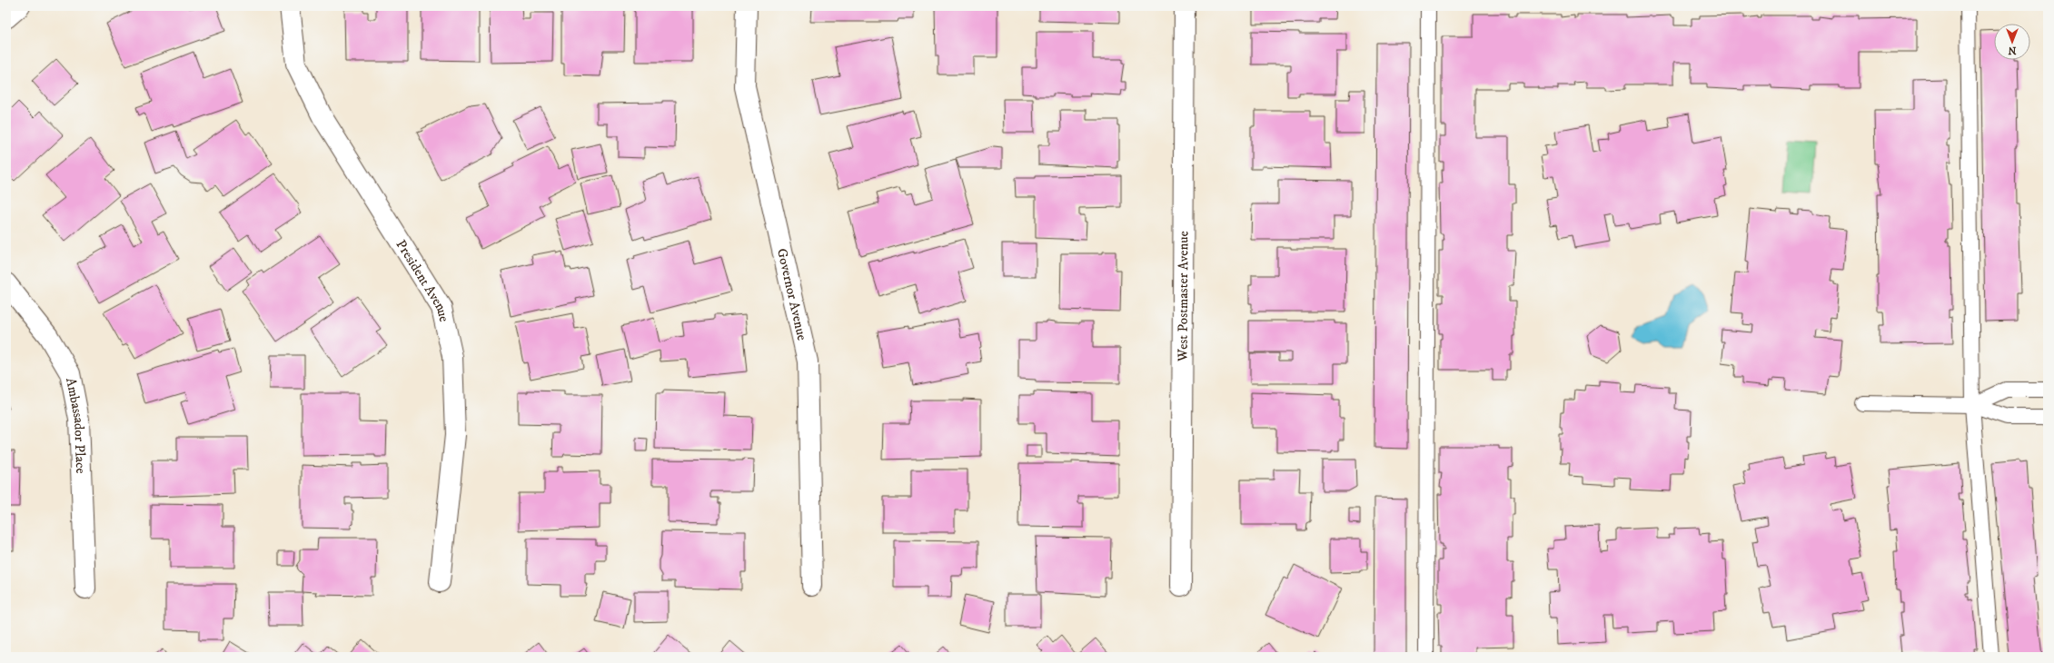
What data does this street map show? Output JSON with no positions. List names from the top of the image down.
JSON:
{
  "streets": {
    "street": [
      "President Avenue",
      "Governor Avenue",
      "West Postmaster Avenue",
      "Ambassador Place"
    ]
  },
  "north": "bottom"
}
